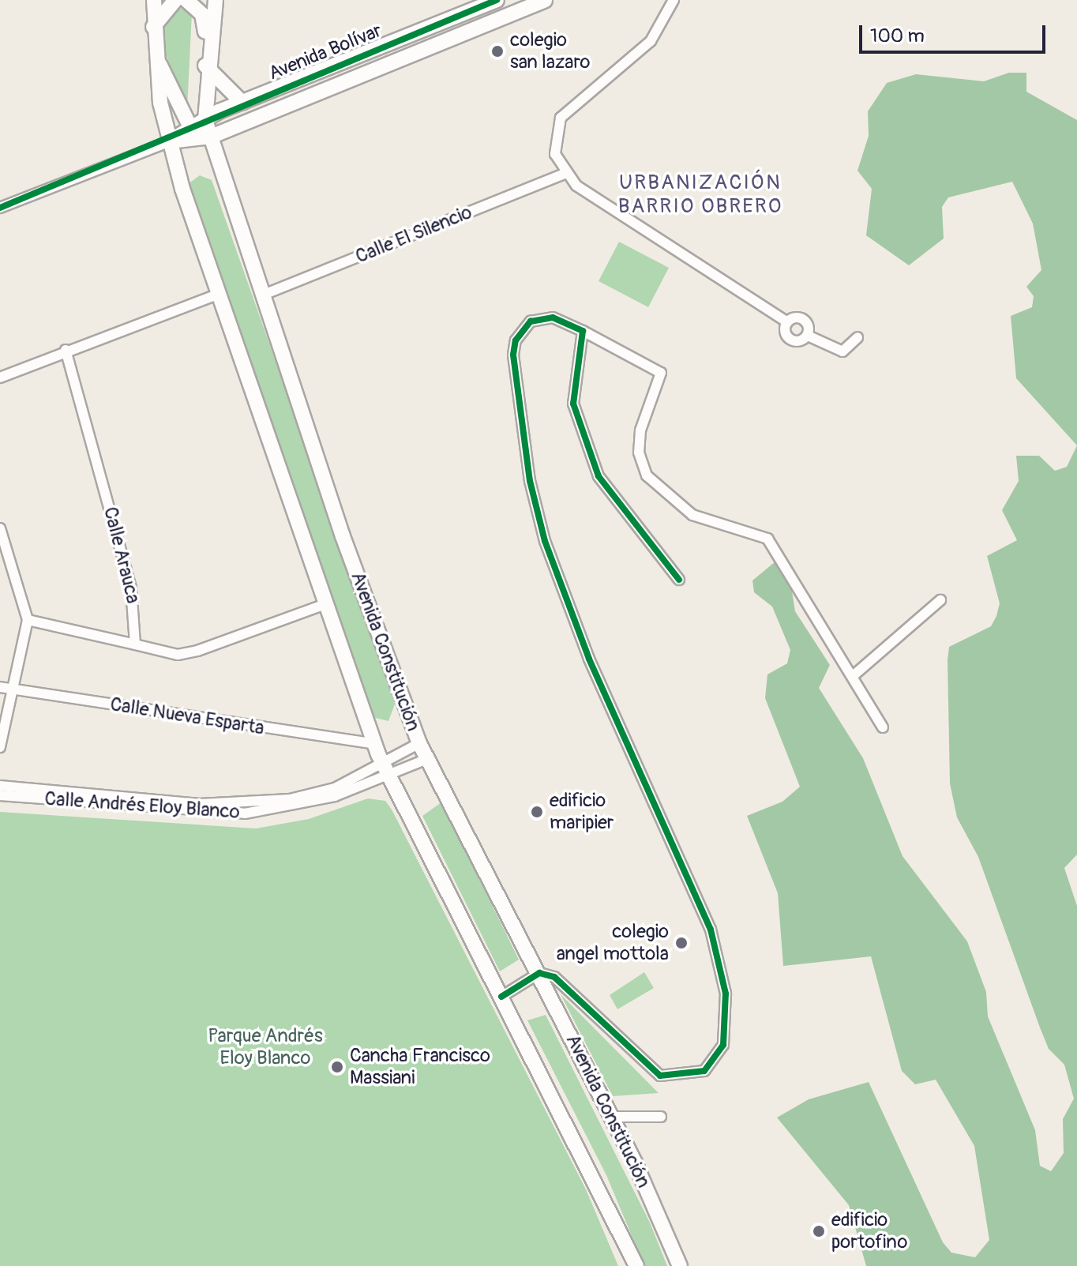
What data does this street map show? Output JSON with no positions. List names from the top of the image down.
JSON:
{
  "streets": {
    "main road": ["Avenida Bolívar", "Avenida Constitución"],
    "street": [
      "Calle El Silencio",
      "Calle Arauca",
      "Calle Nueva Esparta",
      "Calle Andrés Eloy Blanco"
    ]
  },
  "crossings": [
    ["Avenida Bolívar", "Avenida Constitución"],
    ["Calle El Silencio", "Avenida Constitución"],
    ["Avenida Constitución", "Calle Andrés Eloy Blanco"]
  ],
  "districts": ["URBANIZACIÓN BARRIO OBRERO"],
  "parks": ["Parque Andrés Eloy Blanco"],
  "places": [
    "colegio san lazaro",
    "edificio maripier",
    "colegio angel mottola",
    "Cancha Francisco Massiani",
    "edificio portofino"
  ],
  "scale_bar": "100 m"
}
